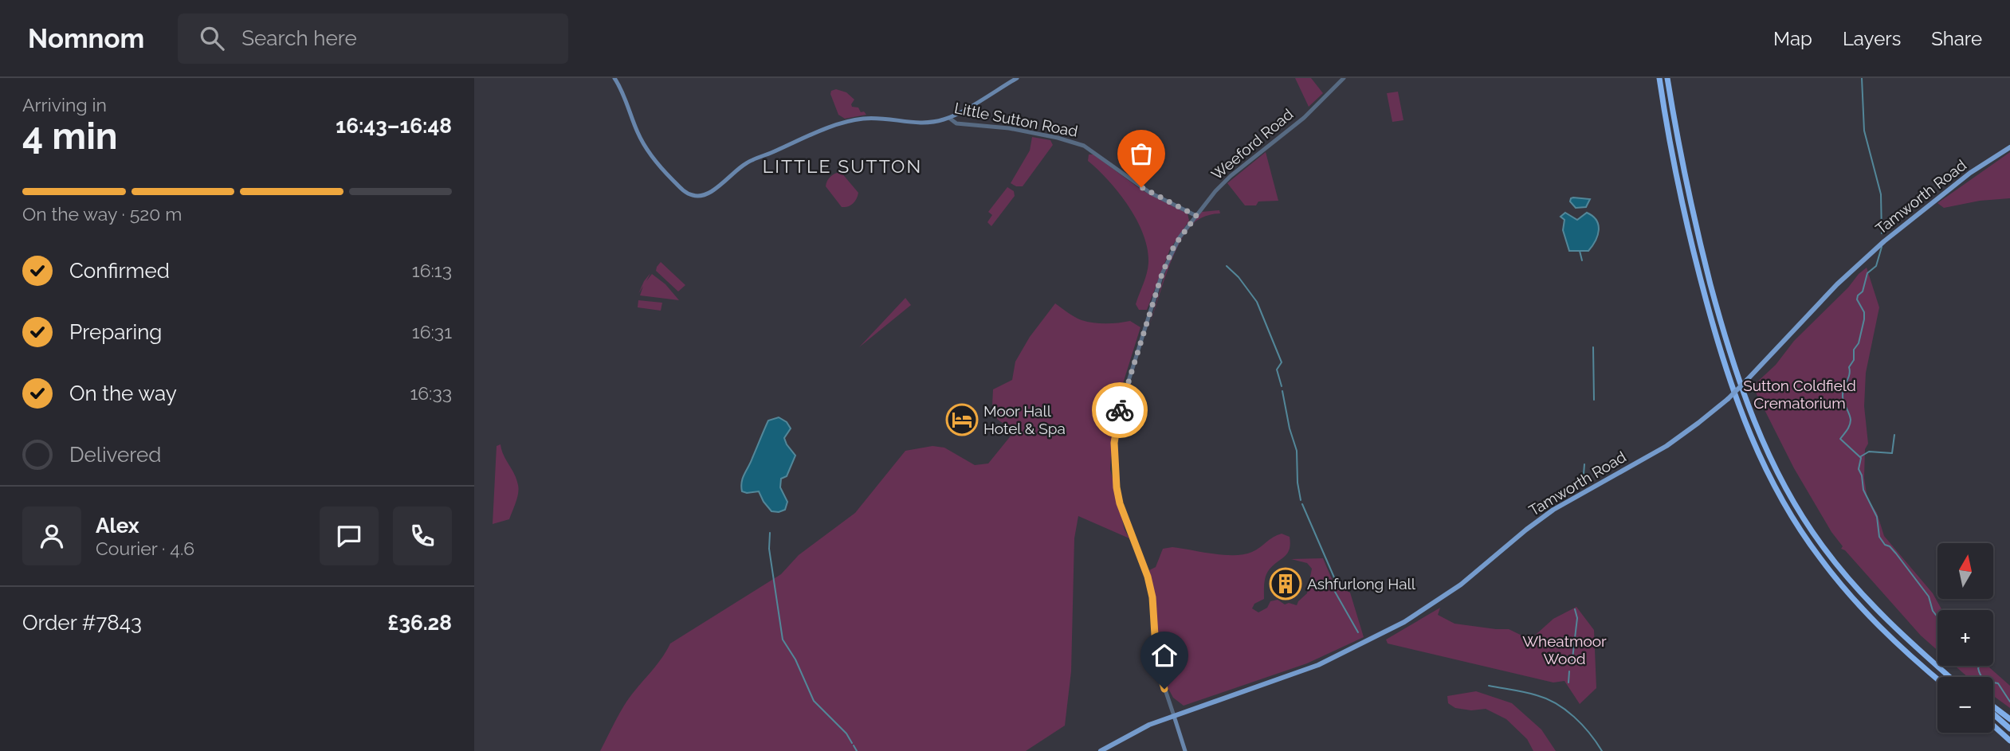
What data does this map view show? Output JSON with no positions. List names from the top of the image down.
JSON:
{
  "streets": {
    "main road": ["Little Sutton Road", "Tamworth Road"],
    "street": ["Weeford Road"]
  },
  "crossings": [
    ["Little Sutton Road", "Weeford Road"],
    ["Weeford Road", "Tamworth Road"]
  ],
  "districts": ["LITTLE SUTTON"],
  "parks": ["Sutton Coldfield Crematorium", "Wheatmoor Wood"],
  "places": {
    "hotel": ["Moor Hall Hotel & Spa"],
    "building": ["Ashfurlong Hall"]
  },
  "north": "top",
  "page": {
    "header": "Nomnom",
    "search": "Search here",
    "nav": ["Map", "Layers", "Share"],
    "heading": ["4 min", "Arriving in", "16:43–16:48"],
    "panel": [
      "Alex",
      "Courier · 4.6",
      "Order #7843",
      "£36.28"
    ],
    "bar": "On the way · 520 m",
    "list": [
      ["Confirmed", "16:13"],
      ["Preparing", "16:31"],
      ["On the way", "16:33"],
      "Delivered"
    ],
    "map_buttons": ["+", "−"]
  }
}
